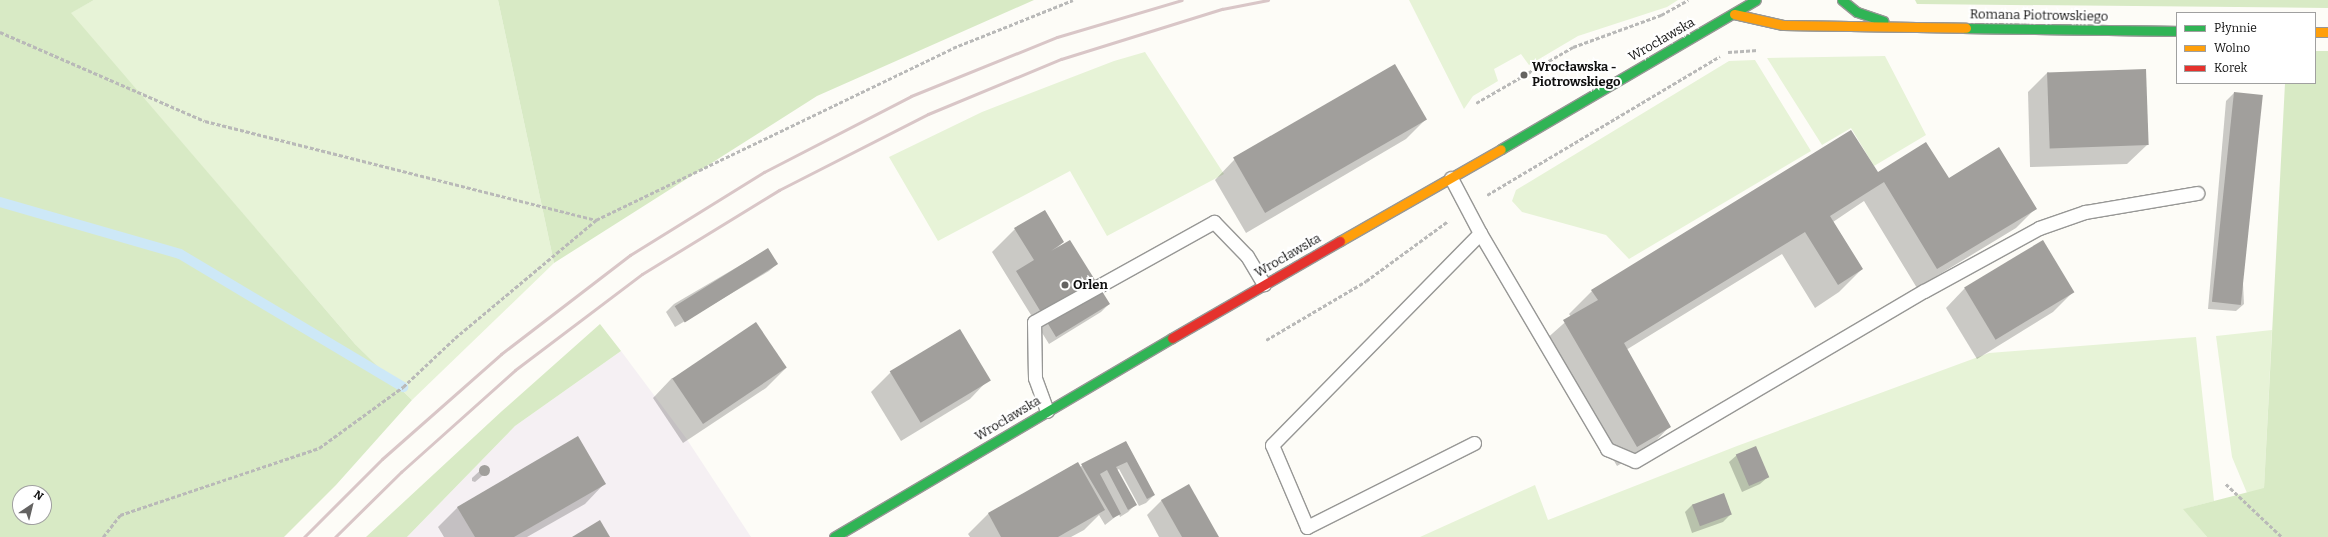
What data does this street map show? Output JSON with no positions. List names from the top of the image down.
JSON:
{
  "streets": {
    "main road": ["Romana Piotrowskiego", "Wrocławska"]
  },
  "crossings": [
    ["Romana Piotrowskiego", "Wrocławska"]
  ],
  "places": ["Wrocławska - Piotrowskiego", "Orlen"],
  "legend": ["Płynnie", "Wolno", "Korek"],
  "north": "top right"
}
